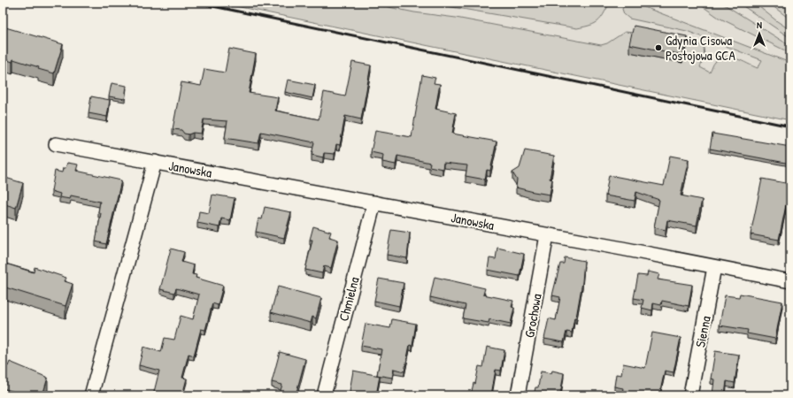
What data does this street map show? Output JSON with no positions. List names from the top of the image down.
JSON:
{
  "streets": {
    "street": [
      "Janowska",
      "Chmielna",
      "Grochowa",
      "Sienna"
    ]
  },
  "crossings": [
    ["Janowska", "Chmielna"],
    ["Janowska", "Grochowa"],
    ["Janowska", "Sienna"]
  ],
  "places": ["Gdynia Cisowa Postojowa GCA"],
  "north": "top"
}
